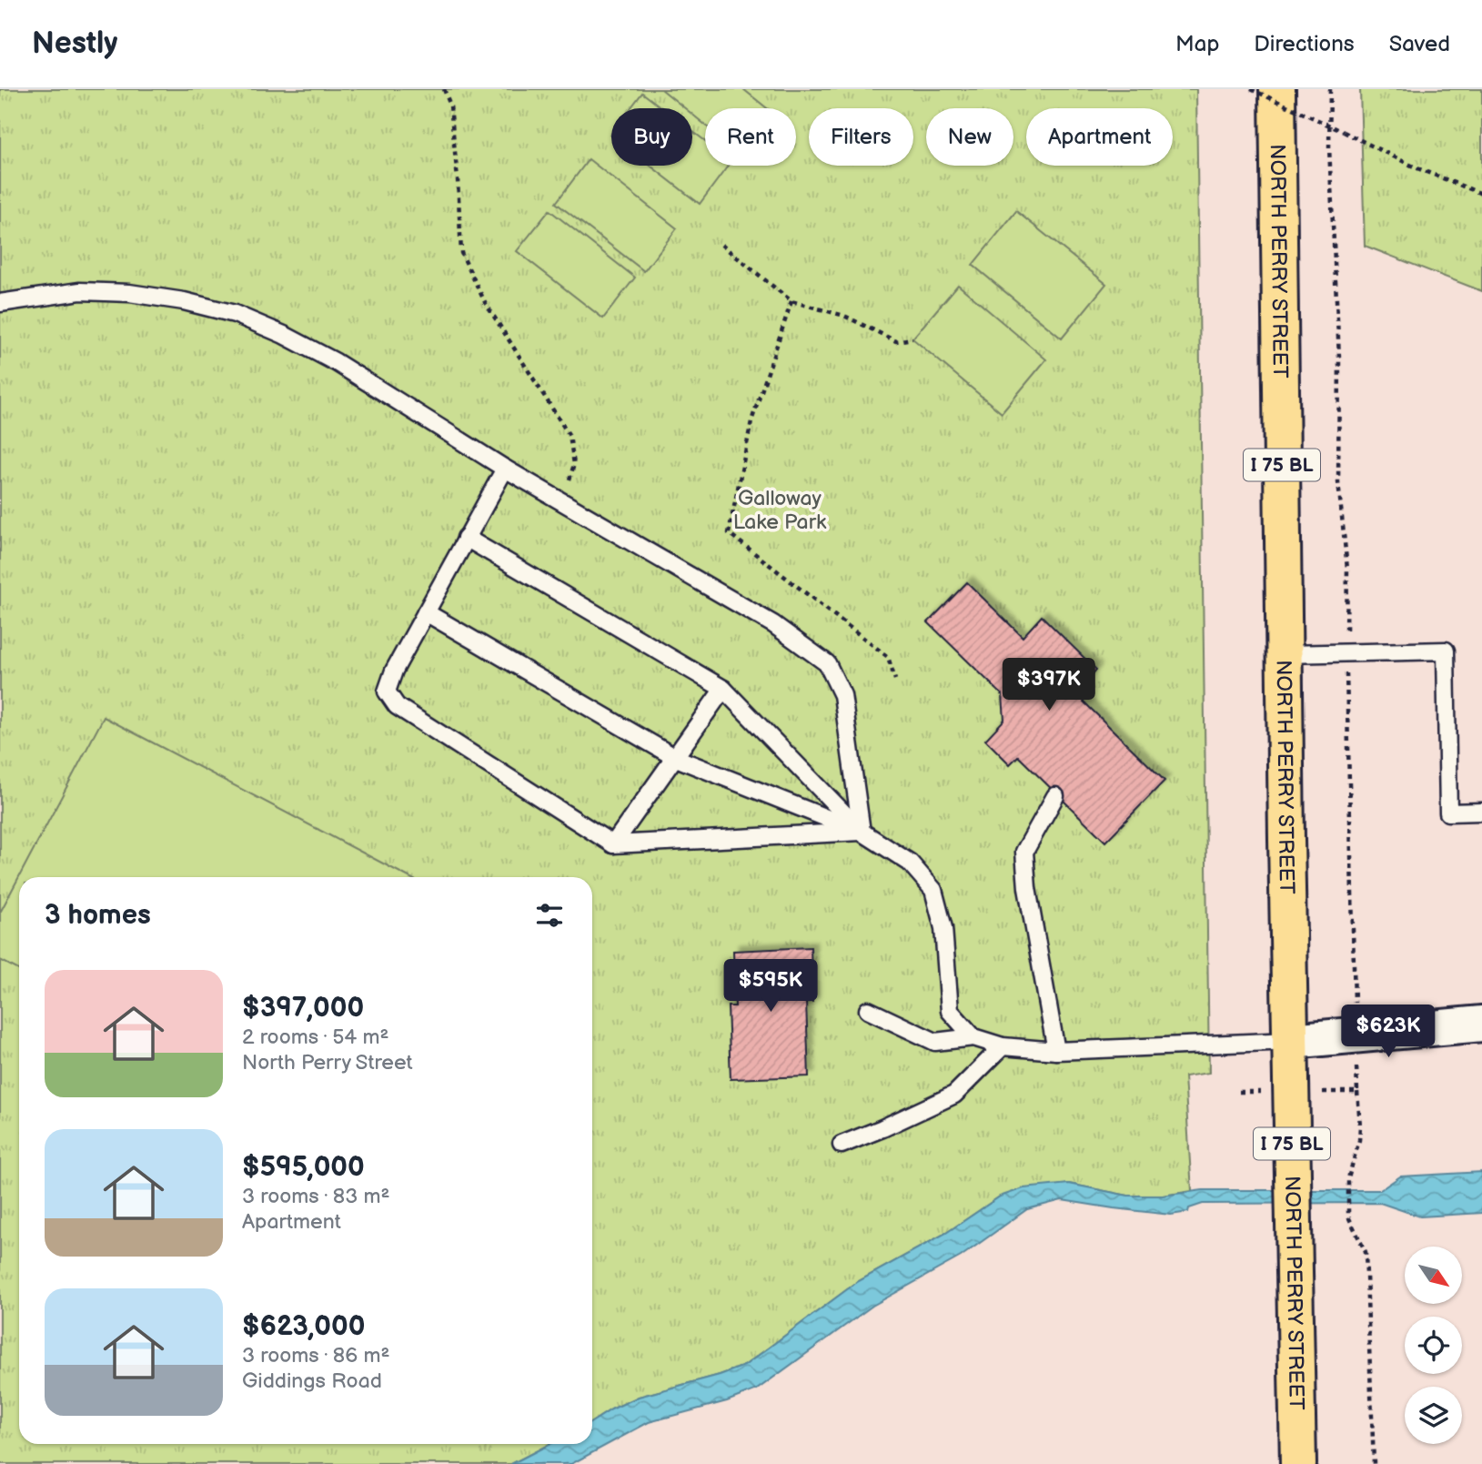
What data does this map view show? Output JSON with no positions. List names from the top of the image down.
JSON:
{
  "streets": {
    "main road": ["NORTH PERRY STREET", "I 75 BL"]
  },
  "parks": ["Galloway Lake Park"],
  "north": "bottom right",
  "page": {
    "header": "Nestly",
    "nav": ["Map", "Directions", "Saved"],
    "chip": [
      "Buy",
      "Rent",
      "Filters",
      "New",
      "Apartment"
    ],
    "price": ["$397K", "$595K", "$623K"],
    "heading": "3 homes",
    "list": [
      {
        "name": "$397,000",
        "note": "2 rooms · 54 m² · North Perry Street"
      },
      {
        "name": "$595,000",
        "note": "3 rooms · 83 m² · Apartment"
      },
      {
        "name": "$623,000",
        "note": "3 rooms · 86 m² · Giddings Road"
      }
    ]
  }
}
